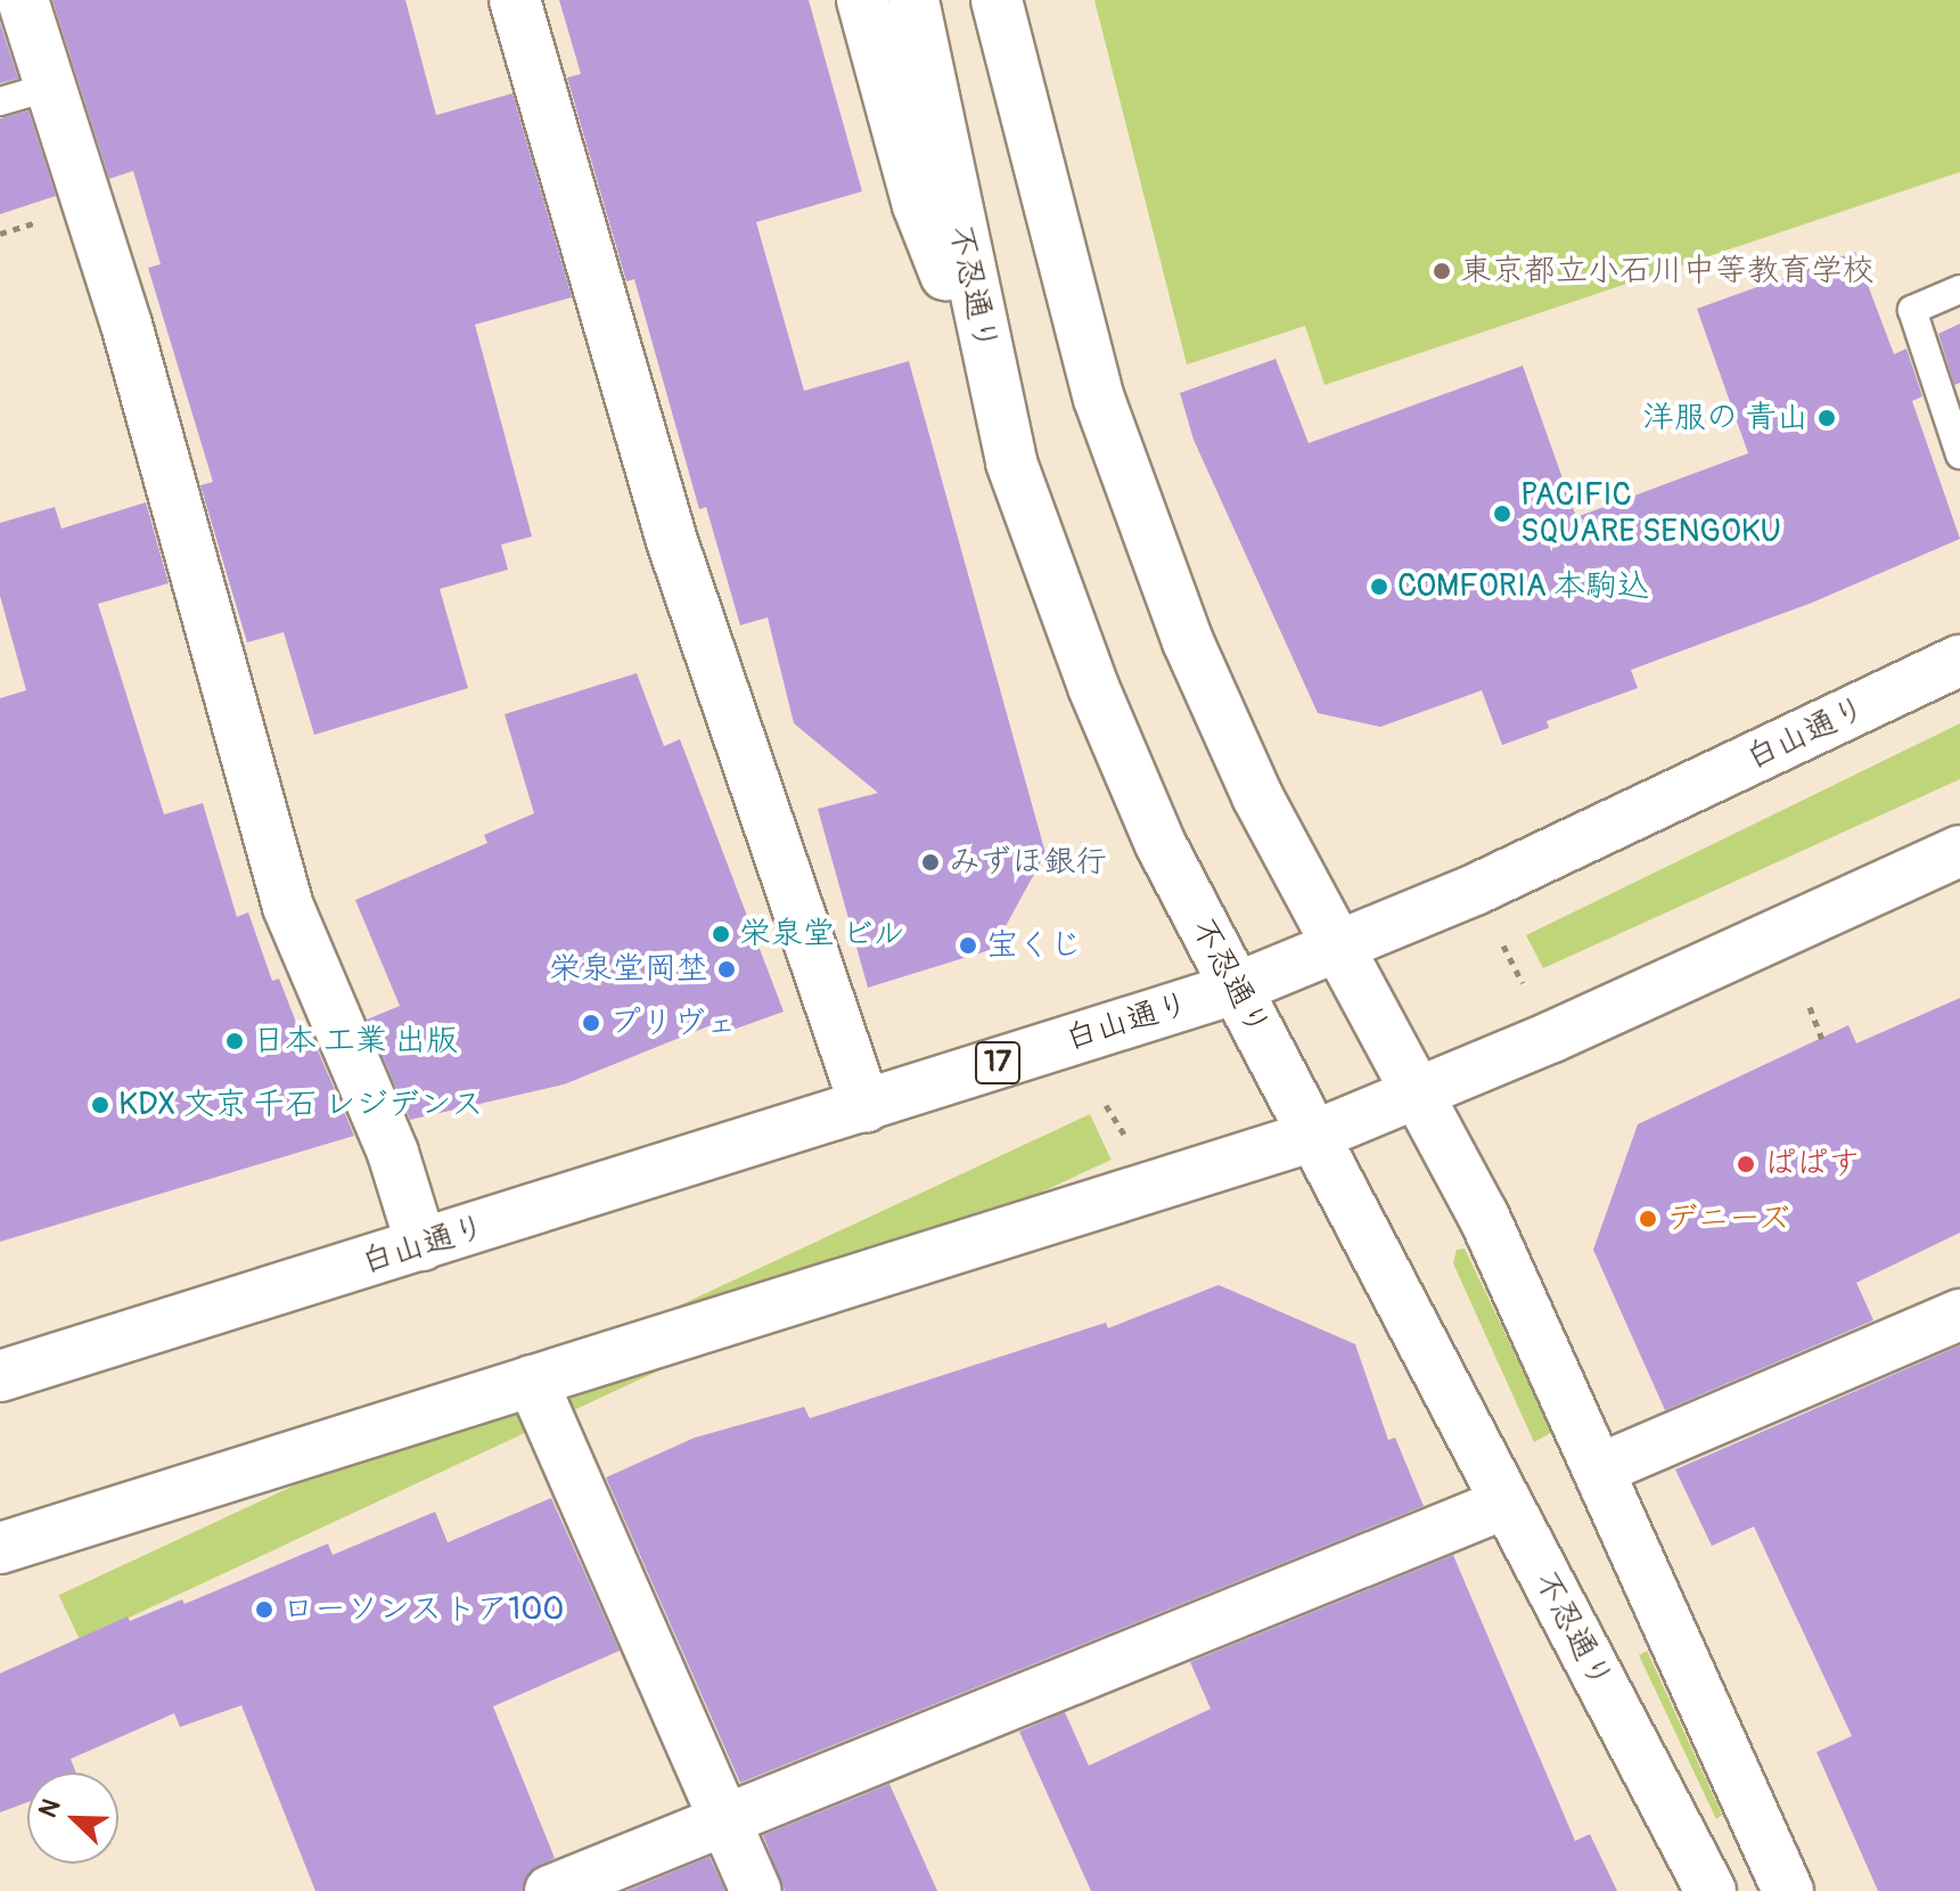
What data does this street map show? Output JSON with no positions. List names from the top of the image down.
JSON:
{
  "streets": {
    "main road": ["不忍通り", "白山通り", "17"]
  },
  "crossings": [
    ["不忍通り", "白山通り"]
  ],
  "places": [
    "東京都立小石川中等教育学校",
    "洋服の 青山",
    "PACIFIC SQUARE SENGOKU",
    "COMFORIA 本駒込",
    "みずほ銀行",
    "栄泉堂 ビル",
    "宝くじ",
    "栄泉堂岡埜",
    "プリヴェ",
    "日本 工業 出版",
    "KDX 文京 千石 レジデンス",
    "ぱぱす",
    "デニーズ",
    "ローソンストア100"
  ],
  "north": "top left"
}
